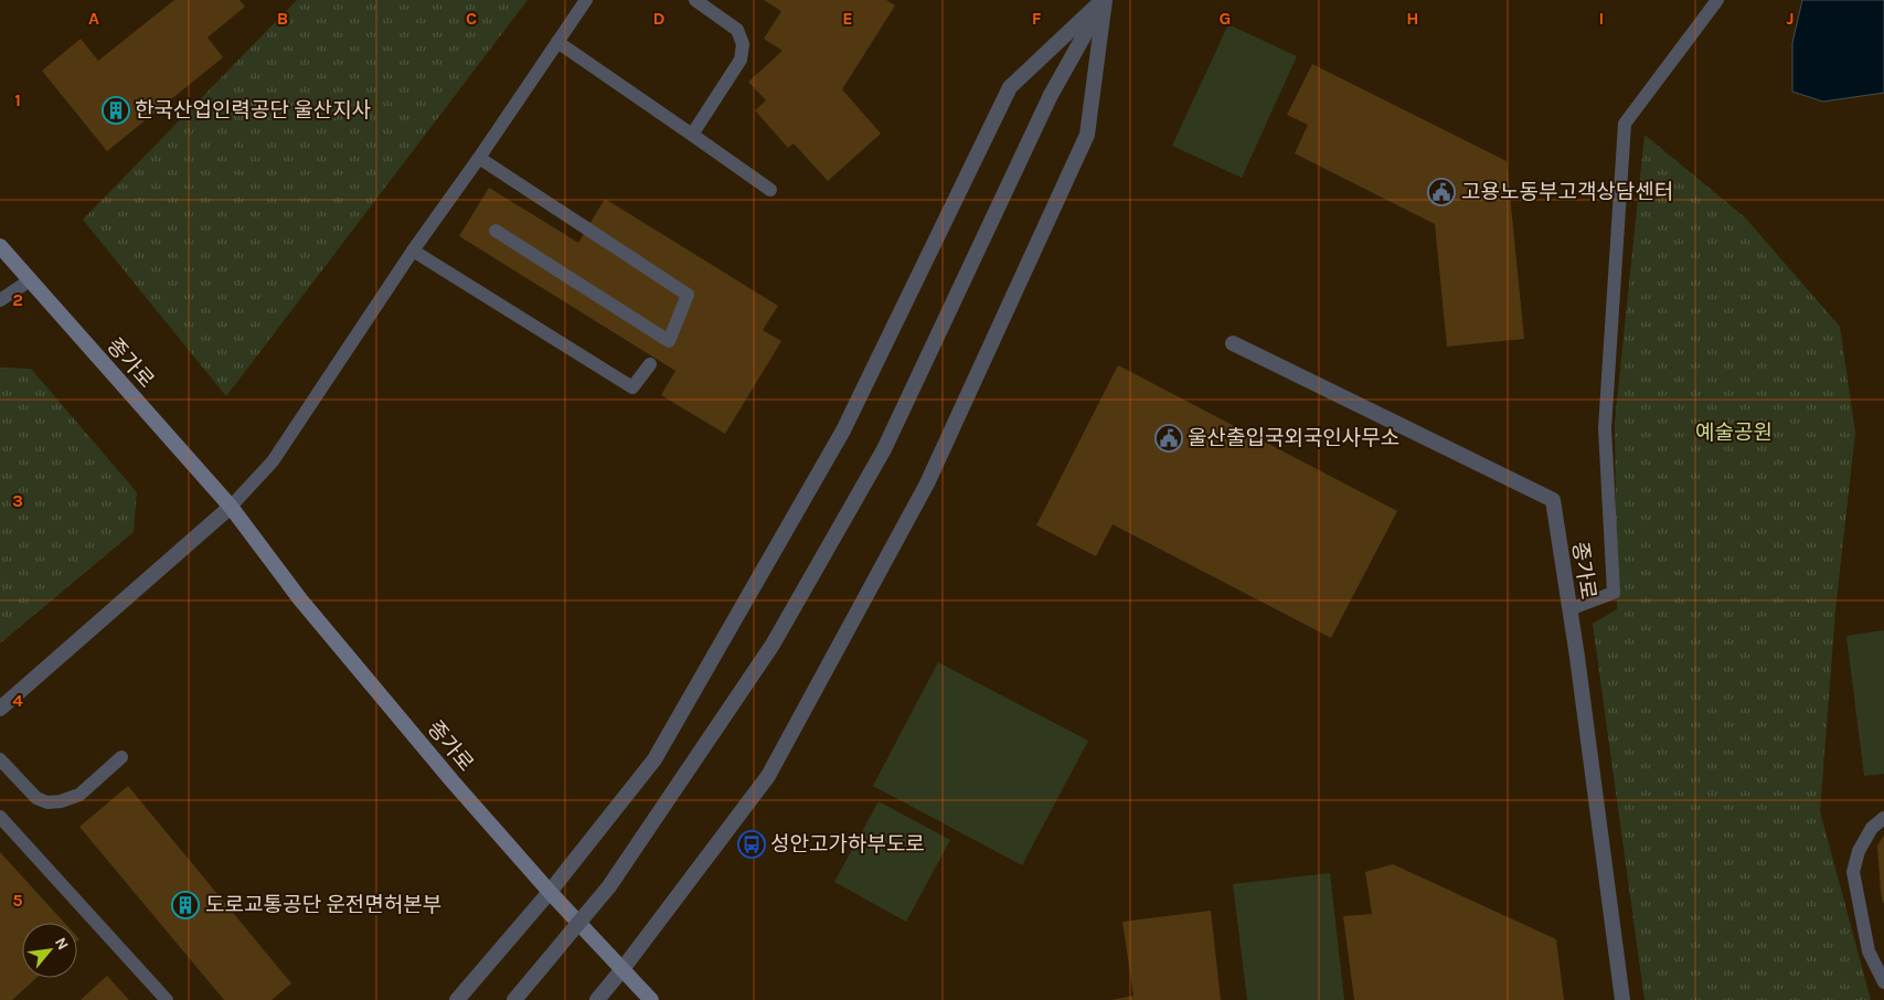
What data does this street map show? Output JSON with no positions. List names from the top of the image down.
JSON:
{
  "streets": {
    "main road": ["종가로"]
  },
  "parks": ["예술공원"],
  "places": {
    "building": ["한국산업인력공단 울산지사", "도로교통공단 운전면허본부"],
    "public building": ["고용노동부고객상담센터", "울산출입국외국인사무소"],
    "bus stop": ["성안고가하부도로"]
  },
  "north": "top right",
  "grid": {
    "columns": [
      "A",
      "B",
      "C",
      "D",
      "E",
      "F",
      "G",
      "H",
      "I",
      "J"
    ],
    "rows": [
      "1",
      "2",
      "3",
      "4",
      "5"
    ]
  }
}
